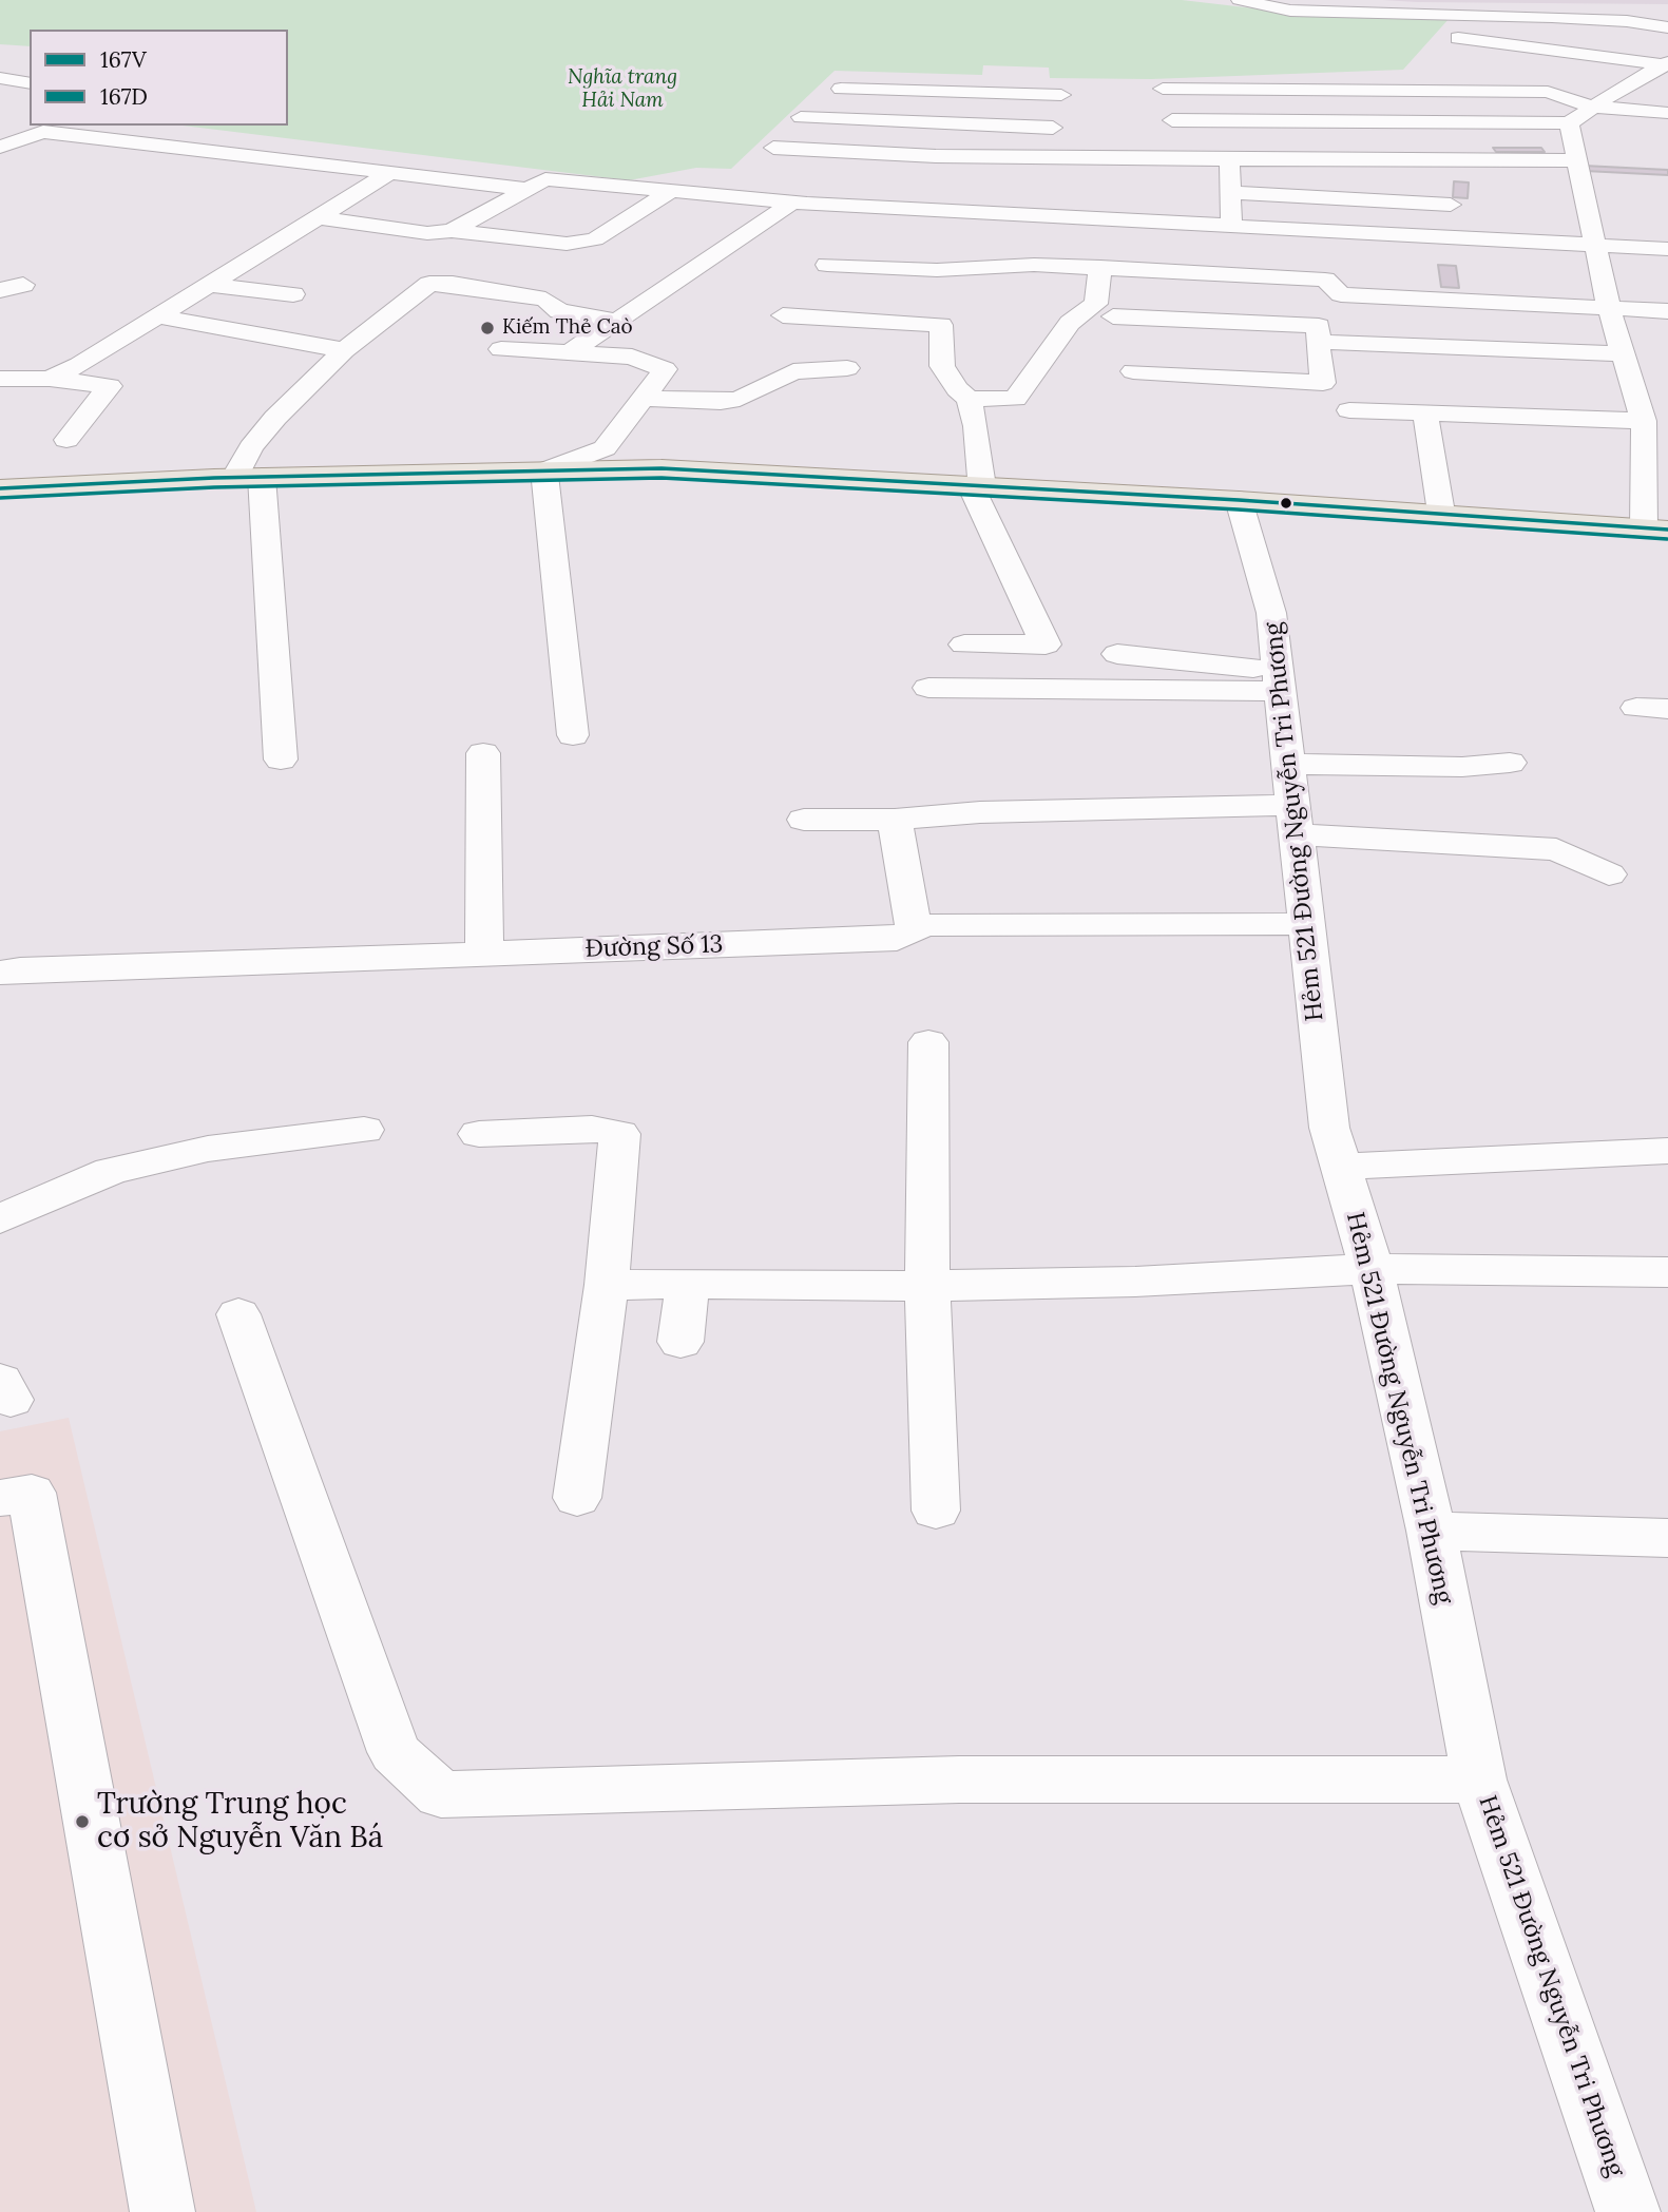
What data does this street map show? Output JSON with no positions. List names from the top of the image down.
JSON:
{
  "streets": {
    "street": ["Hẻm 521 Đường Nguyễn Tri Phương", "Đường Số 13"]
  },
  "crossings": [
    ["Hẻm 521 Đường Nguyễn Tri Phương", "Đường Số 13"]
  ],
  "parks": ["Nghĩa trang Hải Nam"],
  "places": ["Kiếm Thẻ Caò", "Trường Trung học cơ sở Nguyễn Văn Bá"],
  "lines": ["transit line 167V", "transit line 167D"],
  "legend": ["167V", "167D"]
}
